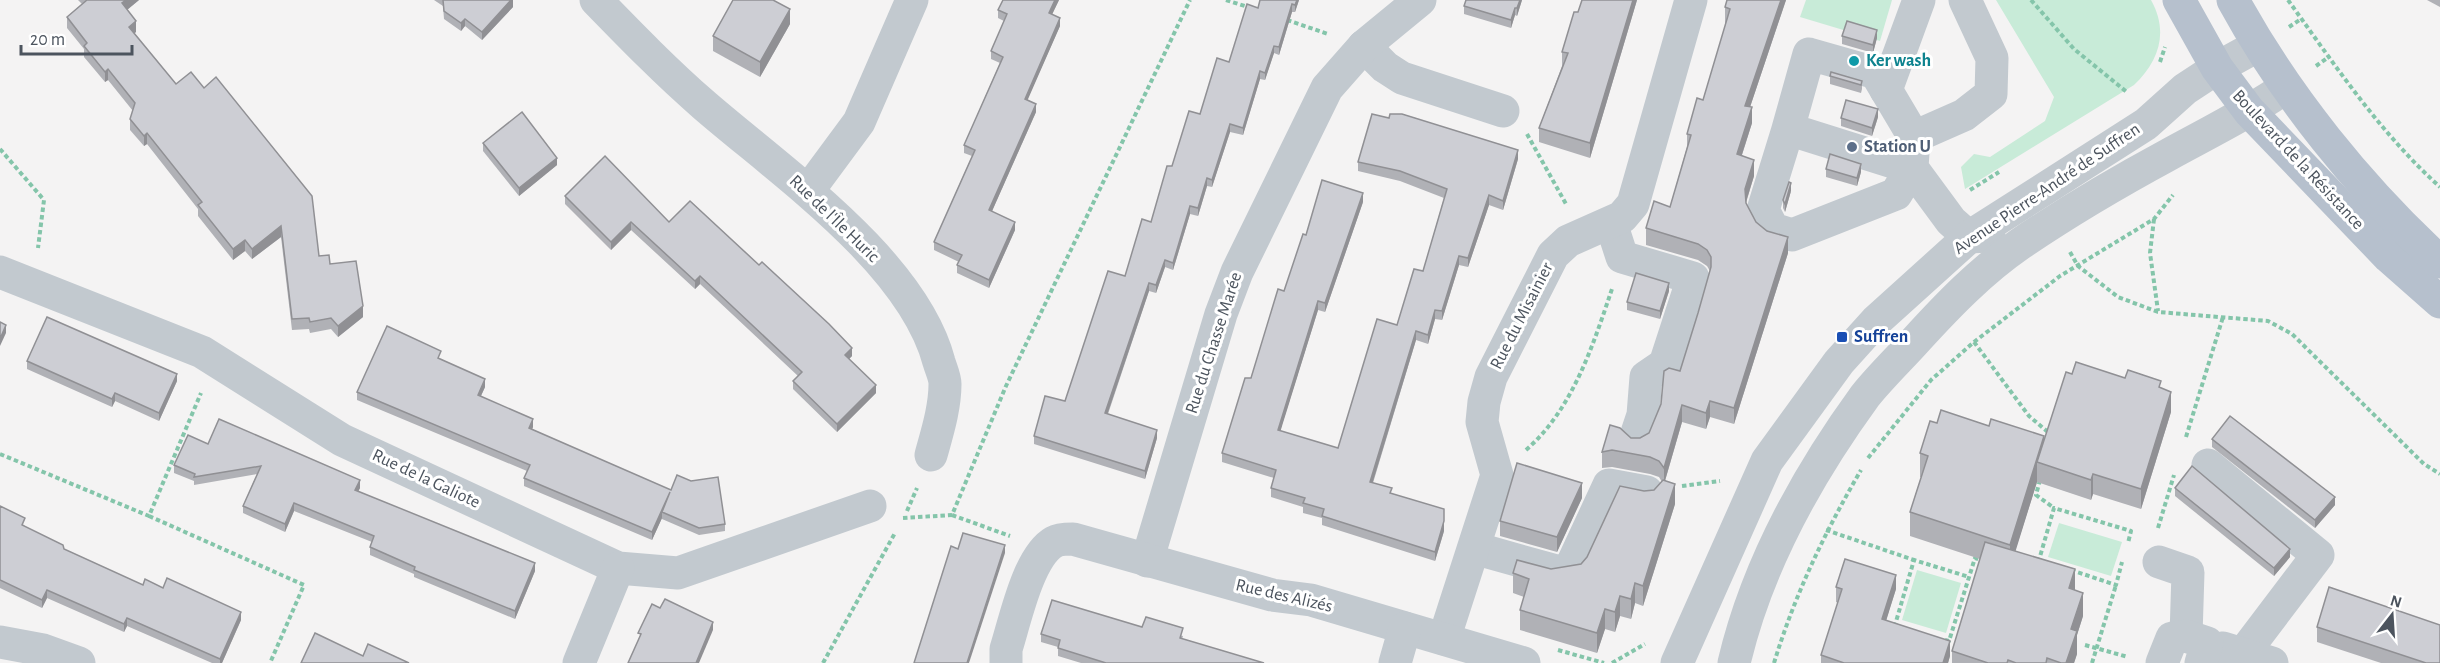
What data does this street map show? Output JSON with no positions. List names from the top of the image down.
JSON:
{
  "streets": {
    "main road": ["Boulevard de la Résistance"],
    "street": [
      "Avenue Pierre-André de Suffren",
      "Rue de l'Île Huric",
      "Rue du Misainier",
      "Rue du Chasse Marée",
      "Rue de la Galiote",
      "Rue des Alizés"
    ]
  },
  "crossings": [
    ["Boulevard de la Résistance", "Avenue Pierre-André de Suffren"],
    ["Rue du Chasse Marée", "Rue des Alizés"]
  ],
  "places": {
    "other": ["Ker wash", "Station U"],
    "transit": ["Suffren"]
  },
  "scale_bar": "20 m",
  "north": "top"
}
